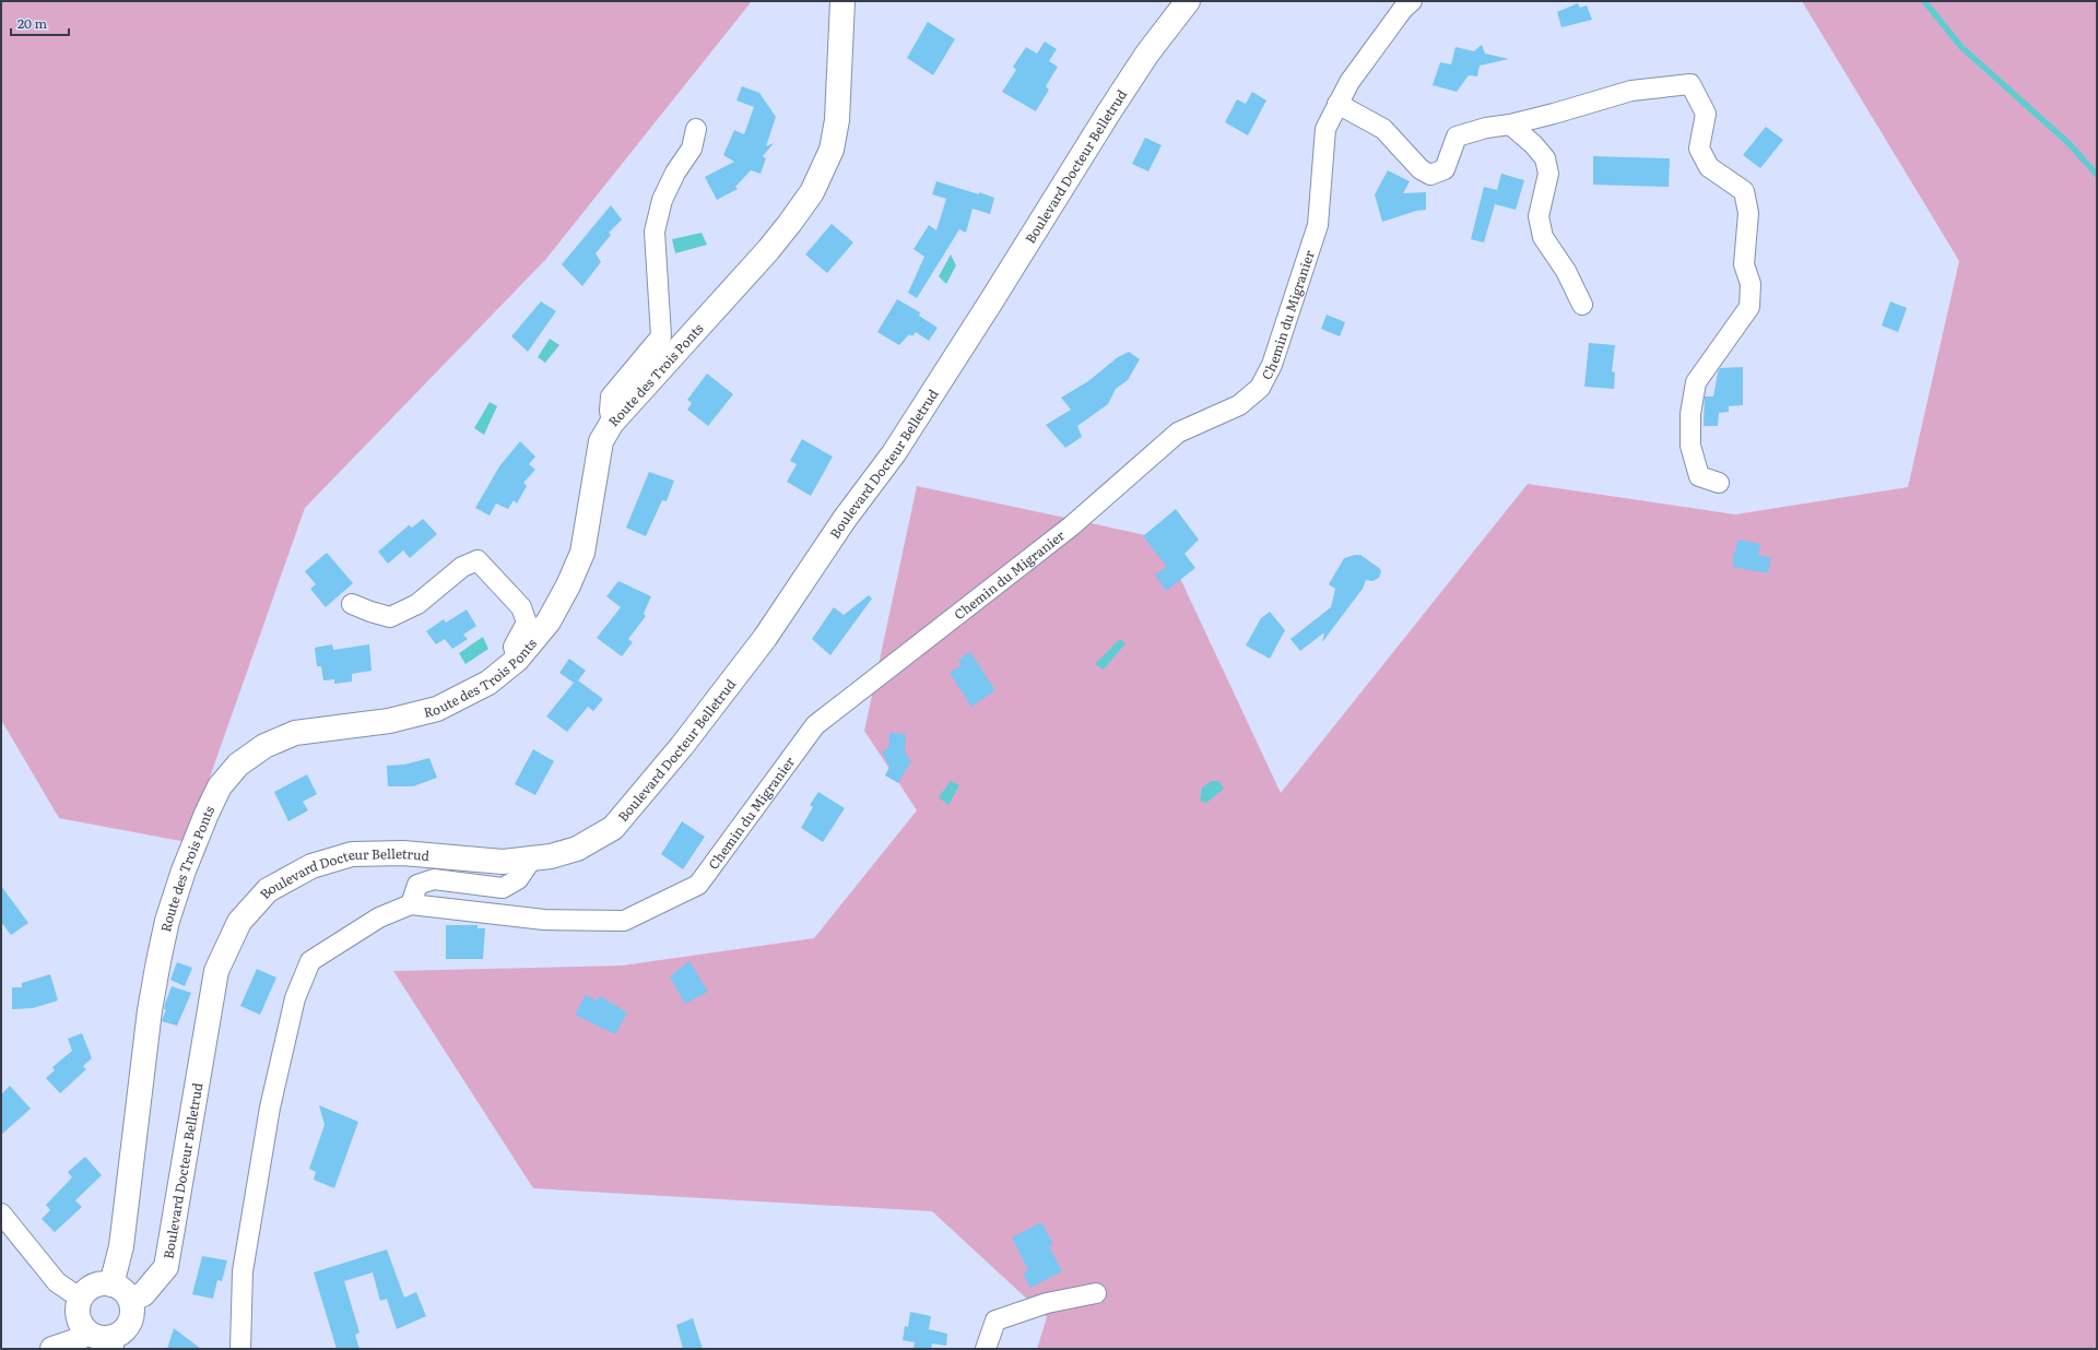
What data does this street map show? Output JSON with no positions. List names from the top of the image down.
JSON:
{
  "streets": {
    "main road": ["Boulevard Docteur Belletrud", "Route des Trois Ponts"],
    "street": ["Chemin du Migranier"]
  },
  "crossings": [
    ["Boulevard Docteur Belletrud", "Route des Trois Ponts"]
  ],
  "scale_bar": "20 m"
}
